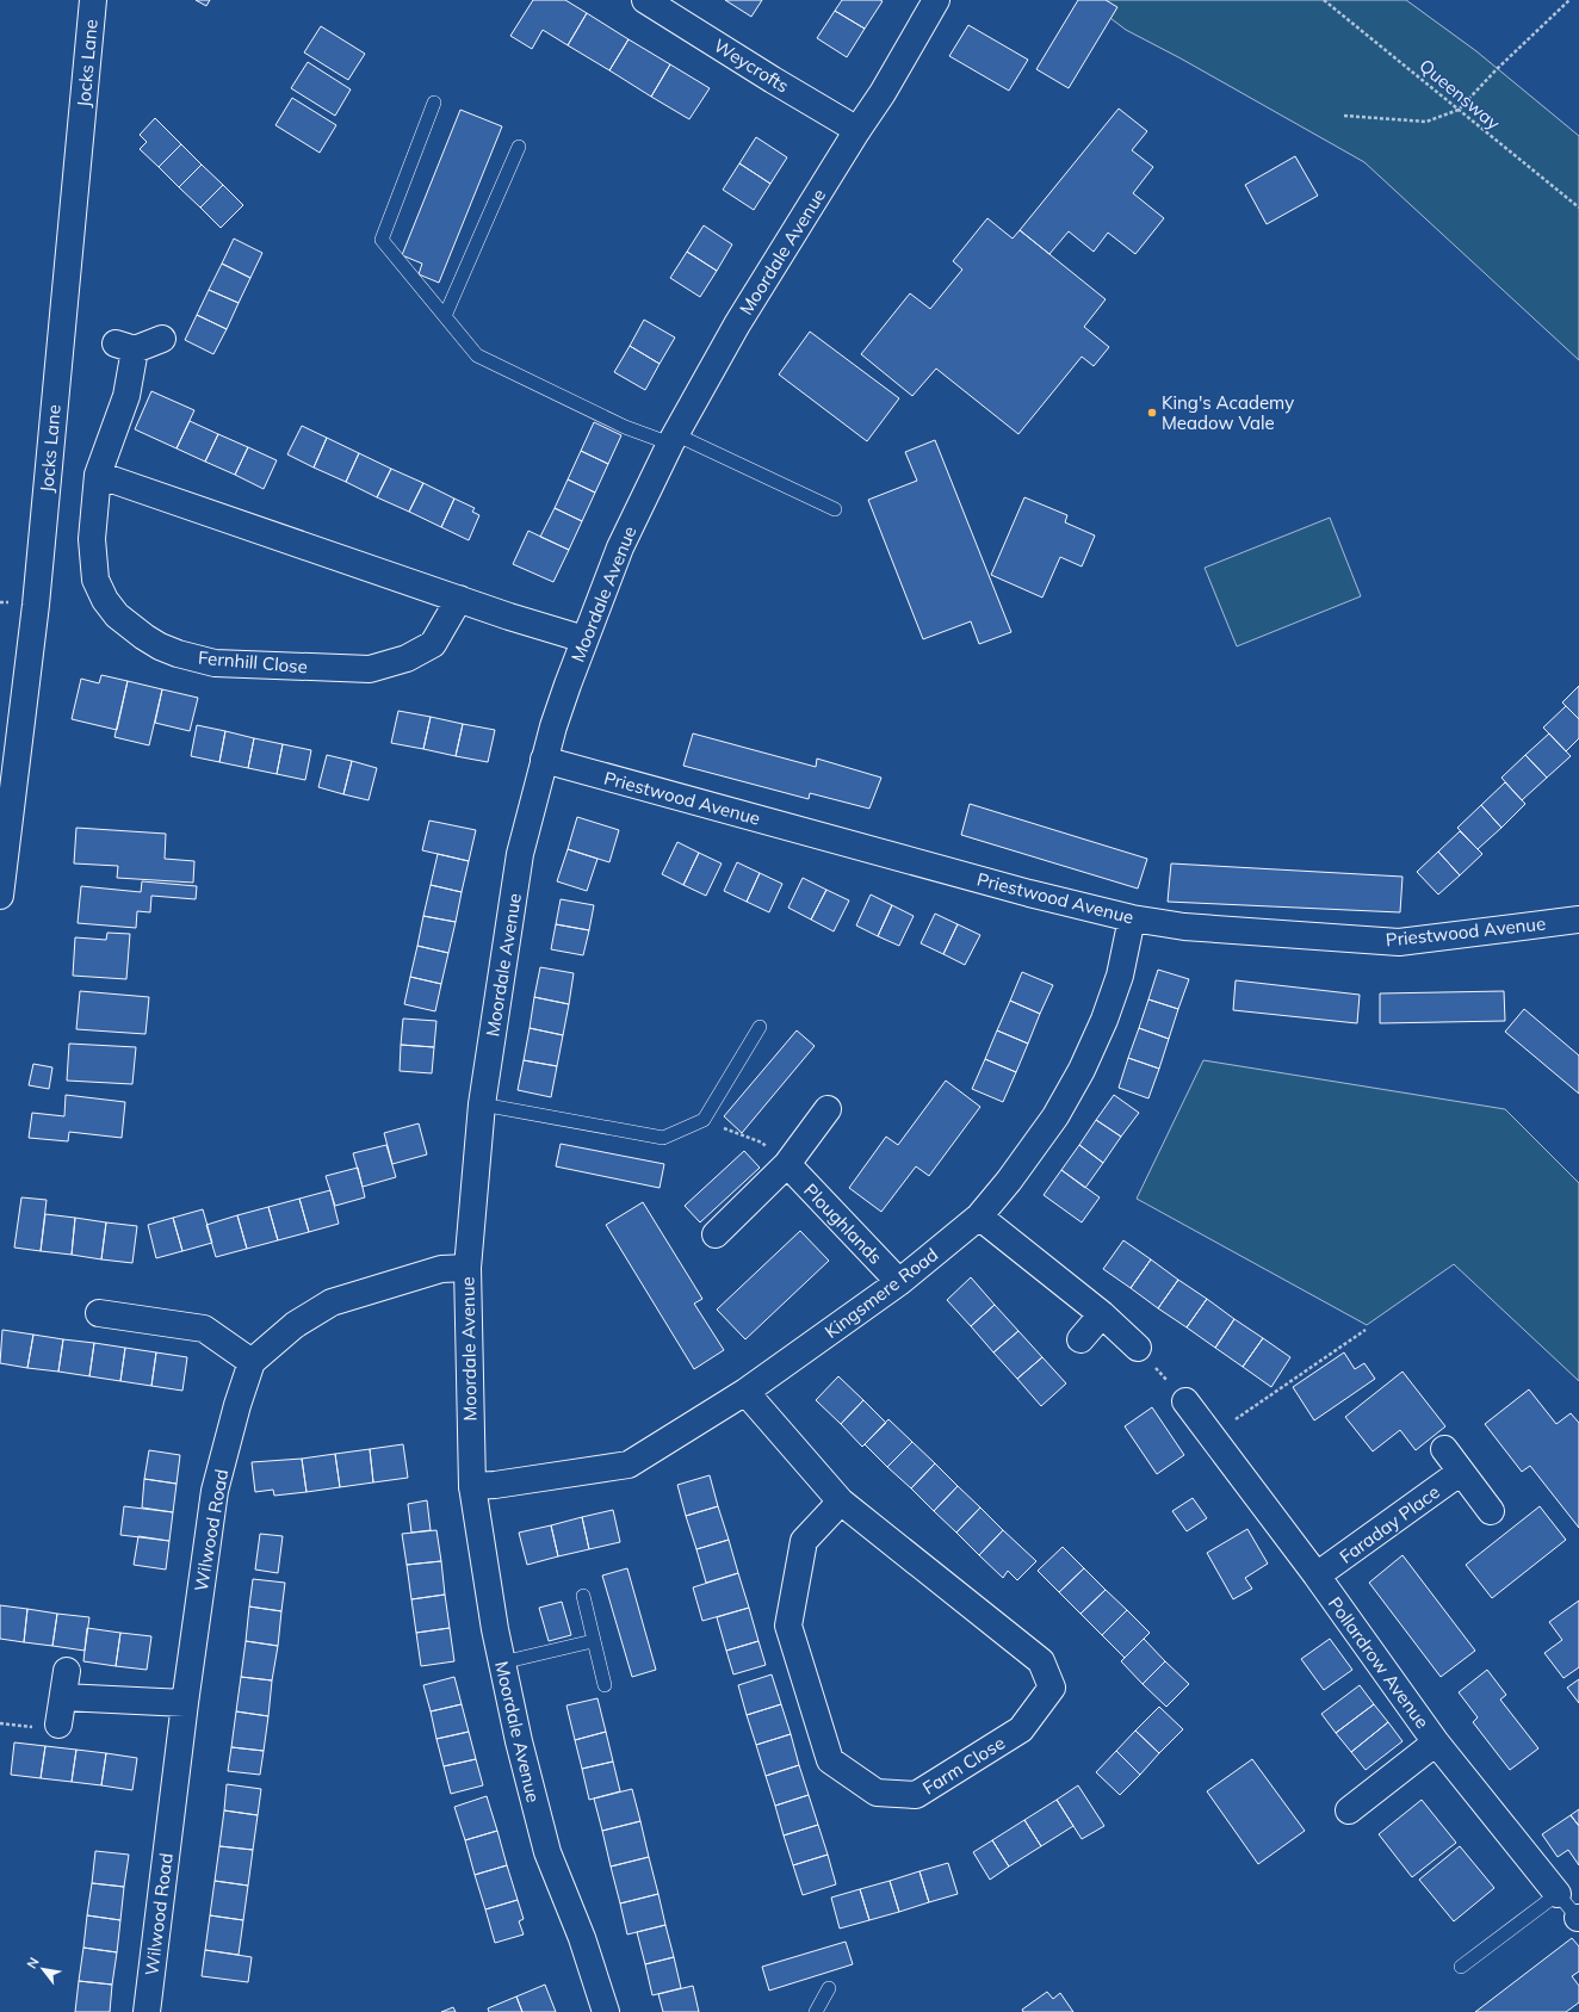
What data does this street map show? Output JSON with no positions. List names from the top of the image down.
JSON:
{
  "streets": {
    "street": [
      "Jocks Lane",
      "Weycrofts",
      "Moordale Avenue",
      "Fernhill Close",
      "Priestwood Avenue",
      "Ploughlands",
      "Kingsmere Road",
      "Faraday Place",
      "Wilwood Road",
      "Pollardrow Avenue",
      "Farm Close"
    ],
    "path": ["Queensway"]
  },
  "crossings": [
    ["Weycrofts", "Moordale Avenue"],
    ["Moordale Avenue", "Priestwood Avenue"],
    ["Moordale Avenue", "Kingsmere Road"],
    ["Priestwood Avenue", "Kingsmere Road"],
    ["Ploughlands", "Kingsmere Road"],
    ["Kingsmere Road", "Farm Close"],
    ["Faraday Place", "Pollardrow Avenue"]
  ],
  "places": ["King's Academy Meadow Vale"],
  "north": "top left"
}
